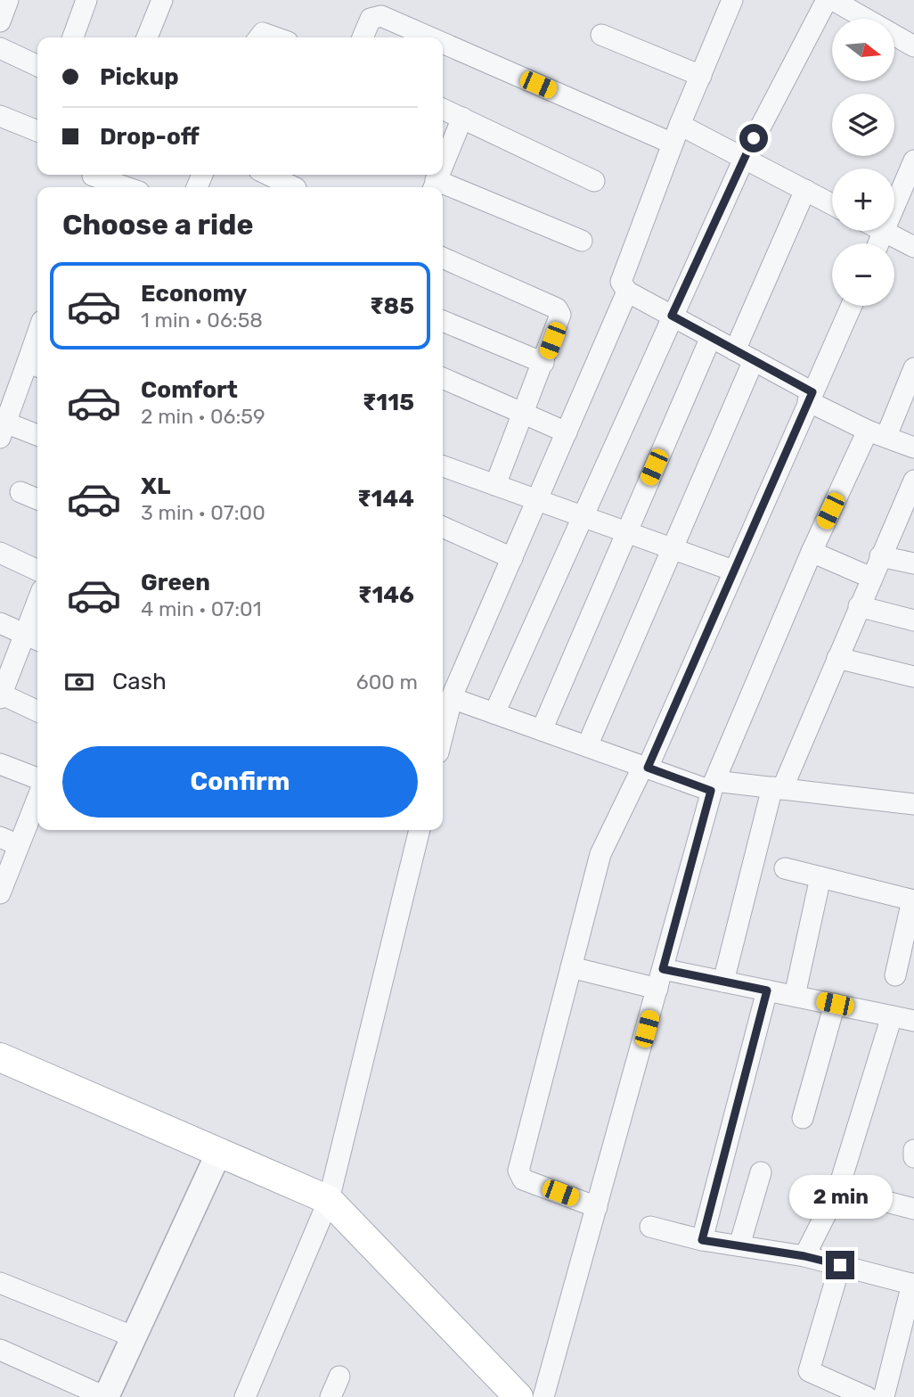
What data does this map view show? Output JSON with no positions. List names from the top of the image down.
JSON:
{
  "north": "right",
  "page": {
    "map_buttons": ["+", "−"],
    "banner": ["Pickup", "Drop-off"],
    "heading": "Choose a ride",
    "list": [
      {
        "name": "Economy",
        "note": "1 min · 06:58",
        "value": "₹85"
      },
      {
        "name": "Comfort",
        "note": "2 min · 06:59",
        "value": "₹115"
      },
      {
        "name": "XL",
        "note": "3 min · 07:00",
        "value": "₹144"
      },
      {
        "name": "Green",
        "note": "4 min · 07:01",
        "value": "₹146"
      }
    ],
    "pay": ["Cash", "600 m"],
    "buttons": "Confirm",
    "bubble": "2 min"
  }
}
